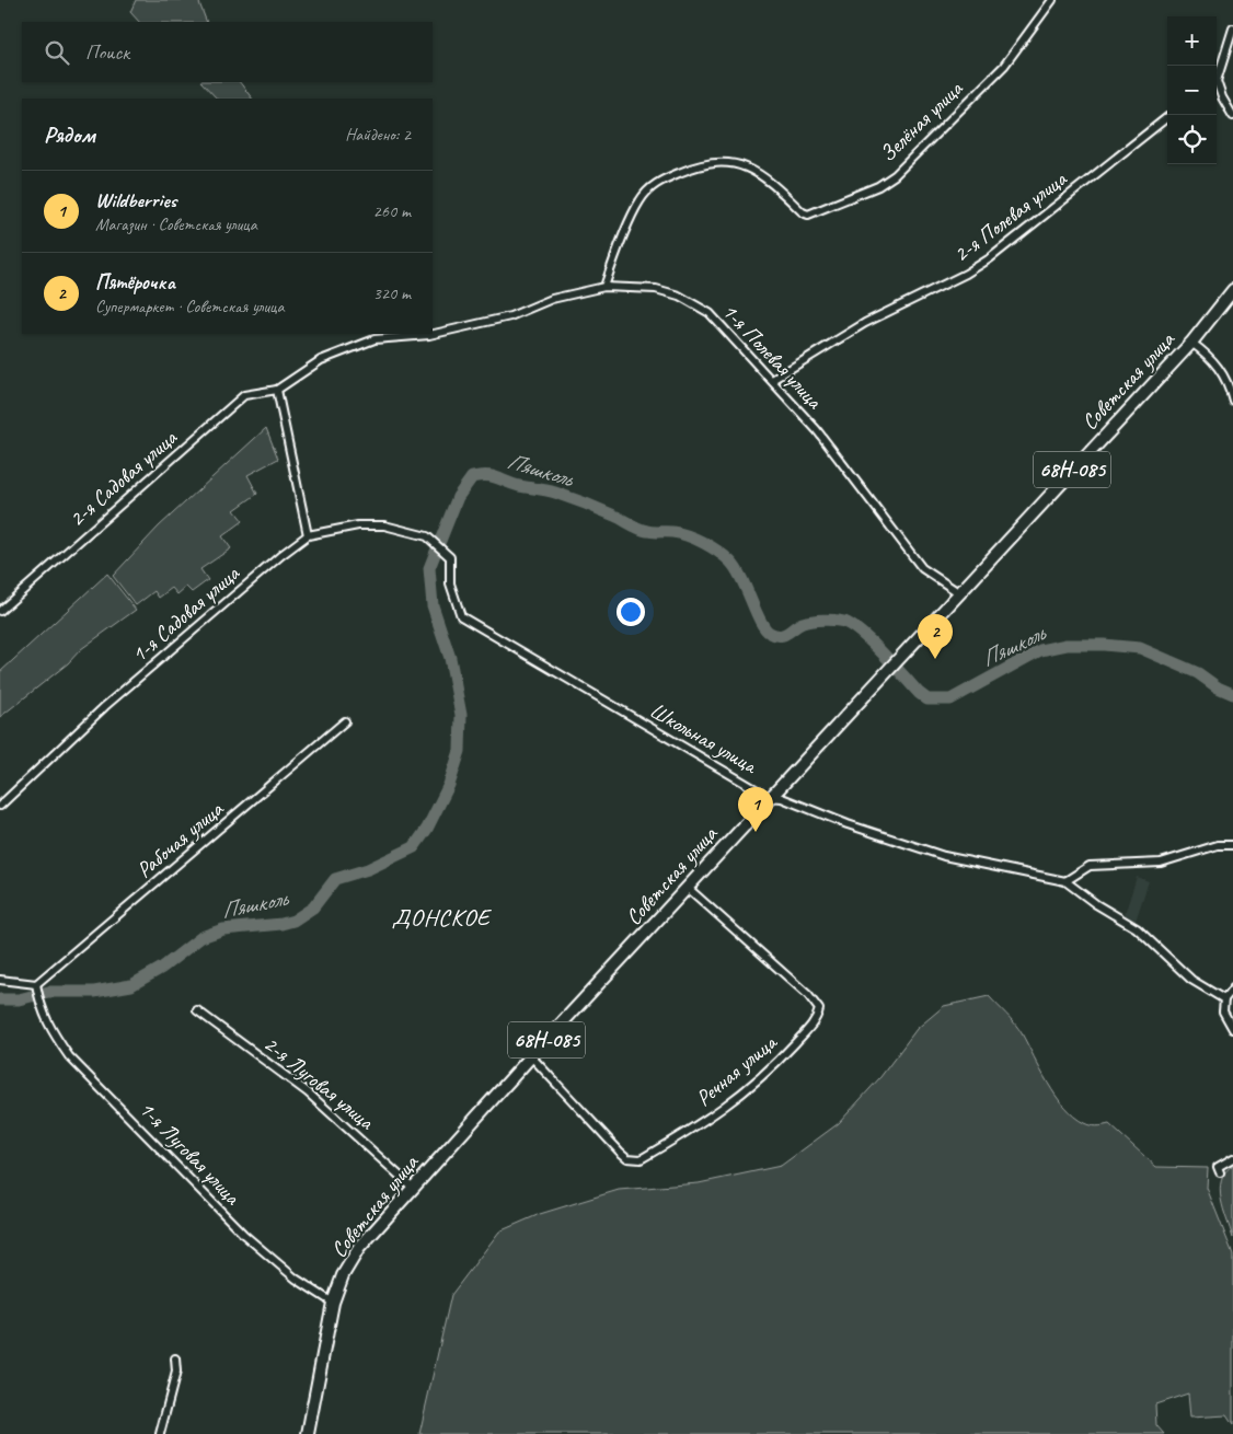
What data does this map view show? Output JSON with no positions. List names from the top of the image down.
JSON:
{
  "streets": {
    "main road": ["Советская улица", "68Н-085"],
    "street": [
      "Зелёная улица",
      "2-я Полевая улица",
      "1-я Полевая улица",
      "2-я Садовая улица",
      "1-я Садовая улица",
      "Школьная улица",
      "Рабочая улица",
      "Речная улица",
      "2-я Луговая улица",
      "1-я Луговая улица"
    ]
  },
  "crossings": [
    ["Зелёная улица", "1-я Полевая улица"],
    ["2-я Полевая улица", "1-я Полевая улица"],
    ["1-я Полевая улица", "Советская улица"],
    ["1-я Полевая улица", "2-я Садовая улица"],
    ["Советская улица", "Школьная улица"],
    ["Советская улица", "Речная улица"],
    ["Советская улица", "2-я Луговая улица"],
    ["Советская улица", "1-я Луговая улица"],
    ["1-я Садовая улица", "Школьная улица"],
    ["Рабочая улица", "1-я Луговая улица"]
  ],
  "districts": ["ДОНСКОЕ"],
  "water": ["Пяшколь"],
  "page": {
    "map_buttons": ["+", "−"],
    "search": "Поиск",
    "heading": ["Рядом", "Найдено: 2"],
    "list": [
      {
        "mark": "1",
        "name": "Wildberries",
        "note": "Магазин · Советская улица",
        "value": "260 m"
      },
      {
        "mark": "2",
        "name": "Пятёрочка",
        "note": "Супермаркет · Советская улица",
        "value": "320 m"
      }
    ],
    "pins": ["2", "1"]
  }
}
